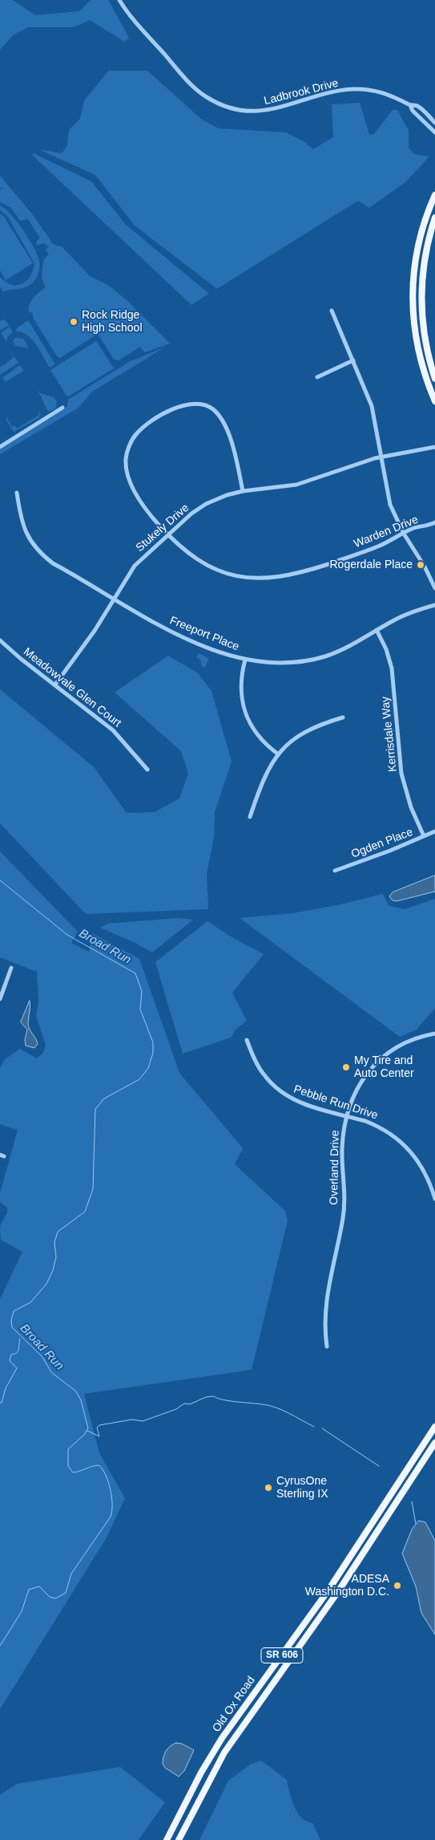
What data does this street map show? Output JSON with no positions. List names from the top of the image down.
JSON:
{
  "streets": {
    "main road": ["SR 606", "Old Ox Road"],
    "street": [
      "Ladbrook Drive",
      "Stukely Drive",
      "Warden Drive",
      "Freeport Place",
      "Meadowvale Glen Court",
      "Kerrisdale Way",
      "Ogden Place",
      "Pebble Run Drive",
      "Overland Drive"
    ]
  },
  "crossings": [
    ["Stukely Drive", "Warden Drive"],
    ["Stukely Drive", "Freeport Place"],
    ["Stukely Drive", "Meadowvale Glen Court"],
    ["Freeport Place", "Kerrisdale Way"],
    ["Kerrisdale Way", "Ogden Place"],
    ["Pebble Run Drive", "Overland Drive"]
  ],
  "water": ["Broad Run"],
  "places": [
    "Rock Ridge High School",
    "Rogerdale Place",
    "My Tire and Auto Center",
    "CyrusOne Sterling IX",
    "ADESA Washington D.C."
  ]
}
